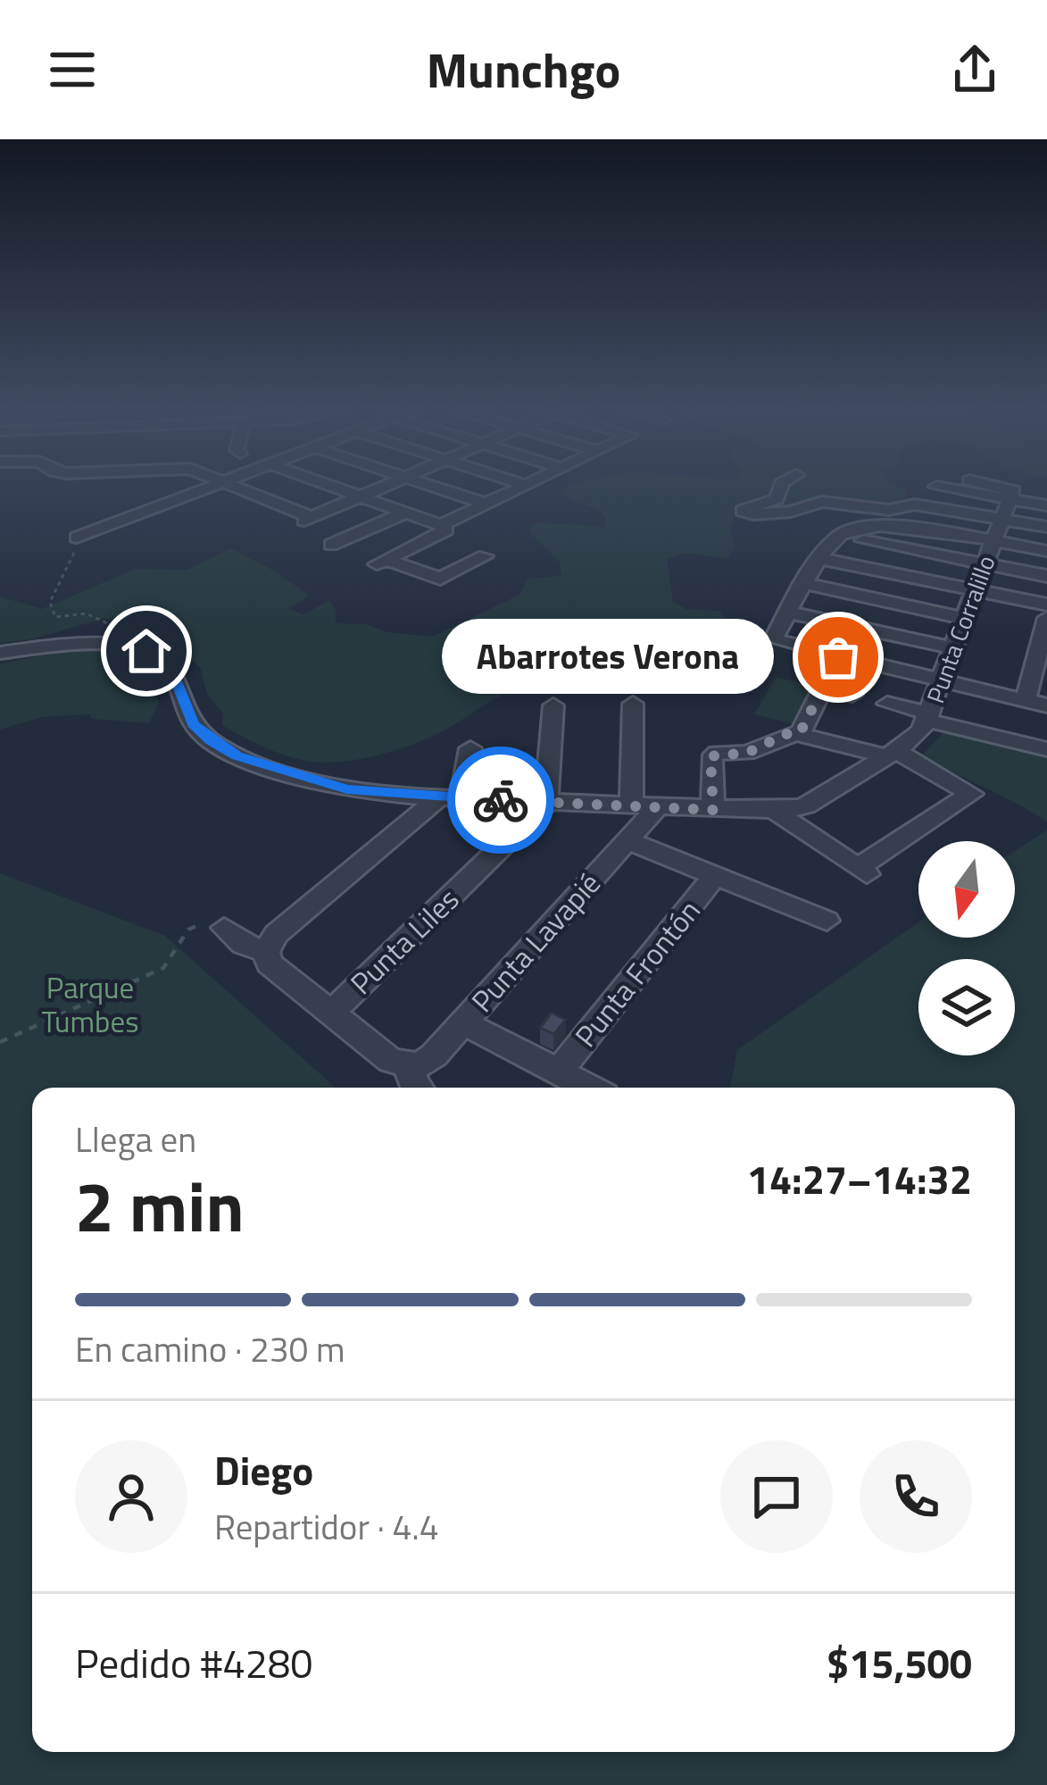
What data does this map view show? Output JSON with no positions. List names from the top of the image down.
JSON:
{
  "streets": {
    "street": [
      "Punta Corralillo",
      "Punta Liles",
      "Punta Lavapié",
      "Punta Frontón"
    ]
  },
  "crossings": [
    ["Punta Corralillo", "Punta Liles"],
    ["Punta Corralillo", "Punta Lavapié"]
  ],
  "parks": ["Parque Tumbes"],
  "places": ["Abarrotes Verona"],
  "north": "bottom",
  "page": {
    "header": "Munchgo",
    "bubble": "Abarrotes Verona",
    "heading": ["2 min", "Llega en", "14:27–14:32"],
    "panel": [
      "Diego",
      "Repartidor · 4.4",
      "Pedido #4280",
      "$15,500"
    ],
    "bar": "En camino · 230 m"
  }
}
